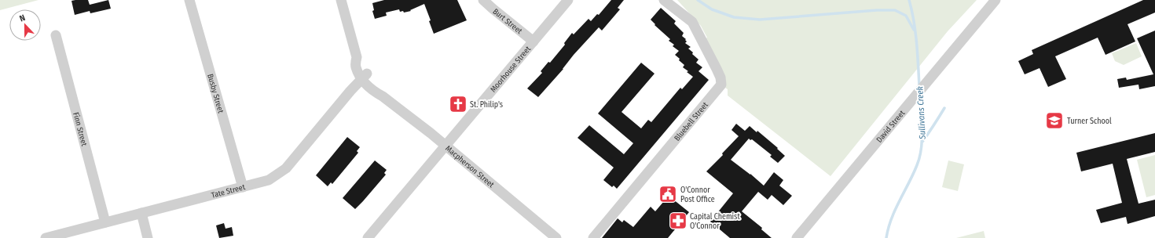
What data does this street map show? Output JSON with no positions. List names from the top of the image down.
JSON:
{
  "streets": {
    "street": [
      "Burt Street",
      "Moorhouse Street",
      "Busby Street",
      "Bluebell Street",
      "David Street",
      "Finn Street",
      "Macpherson Street",
      "Tate Street"
    ]
  },
  "crossings": [
    ["Burt Street", "Moorhouse Street"],
    ["Moorhouse Street", "Macpherson Street"],
    ["Busby Street", "Tate Street"],
    ["Finn Street", "Tate Street"],
    ["Macpherson Street", "Tate Street"]
  ],
  "water": ["Sullivans Creek"],
  "places": {
    "church": ["St. Philip's"],
    "school or university": ["Turner School"],
    "public building": ["O'Connor Post Office"],
    "pharmacy": ["Capital Chemist O'Connor"]
  },
  "north": "top"
}
